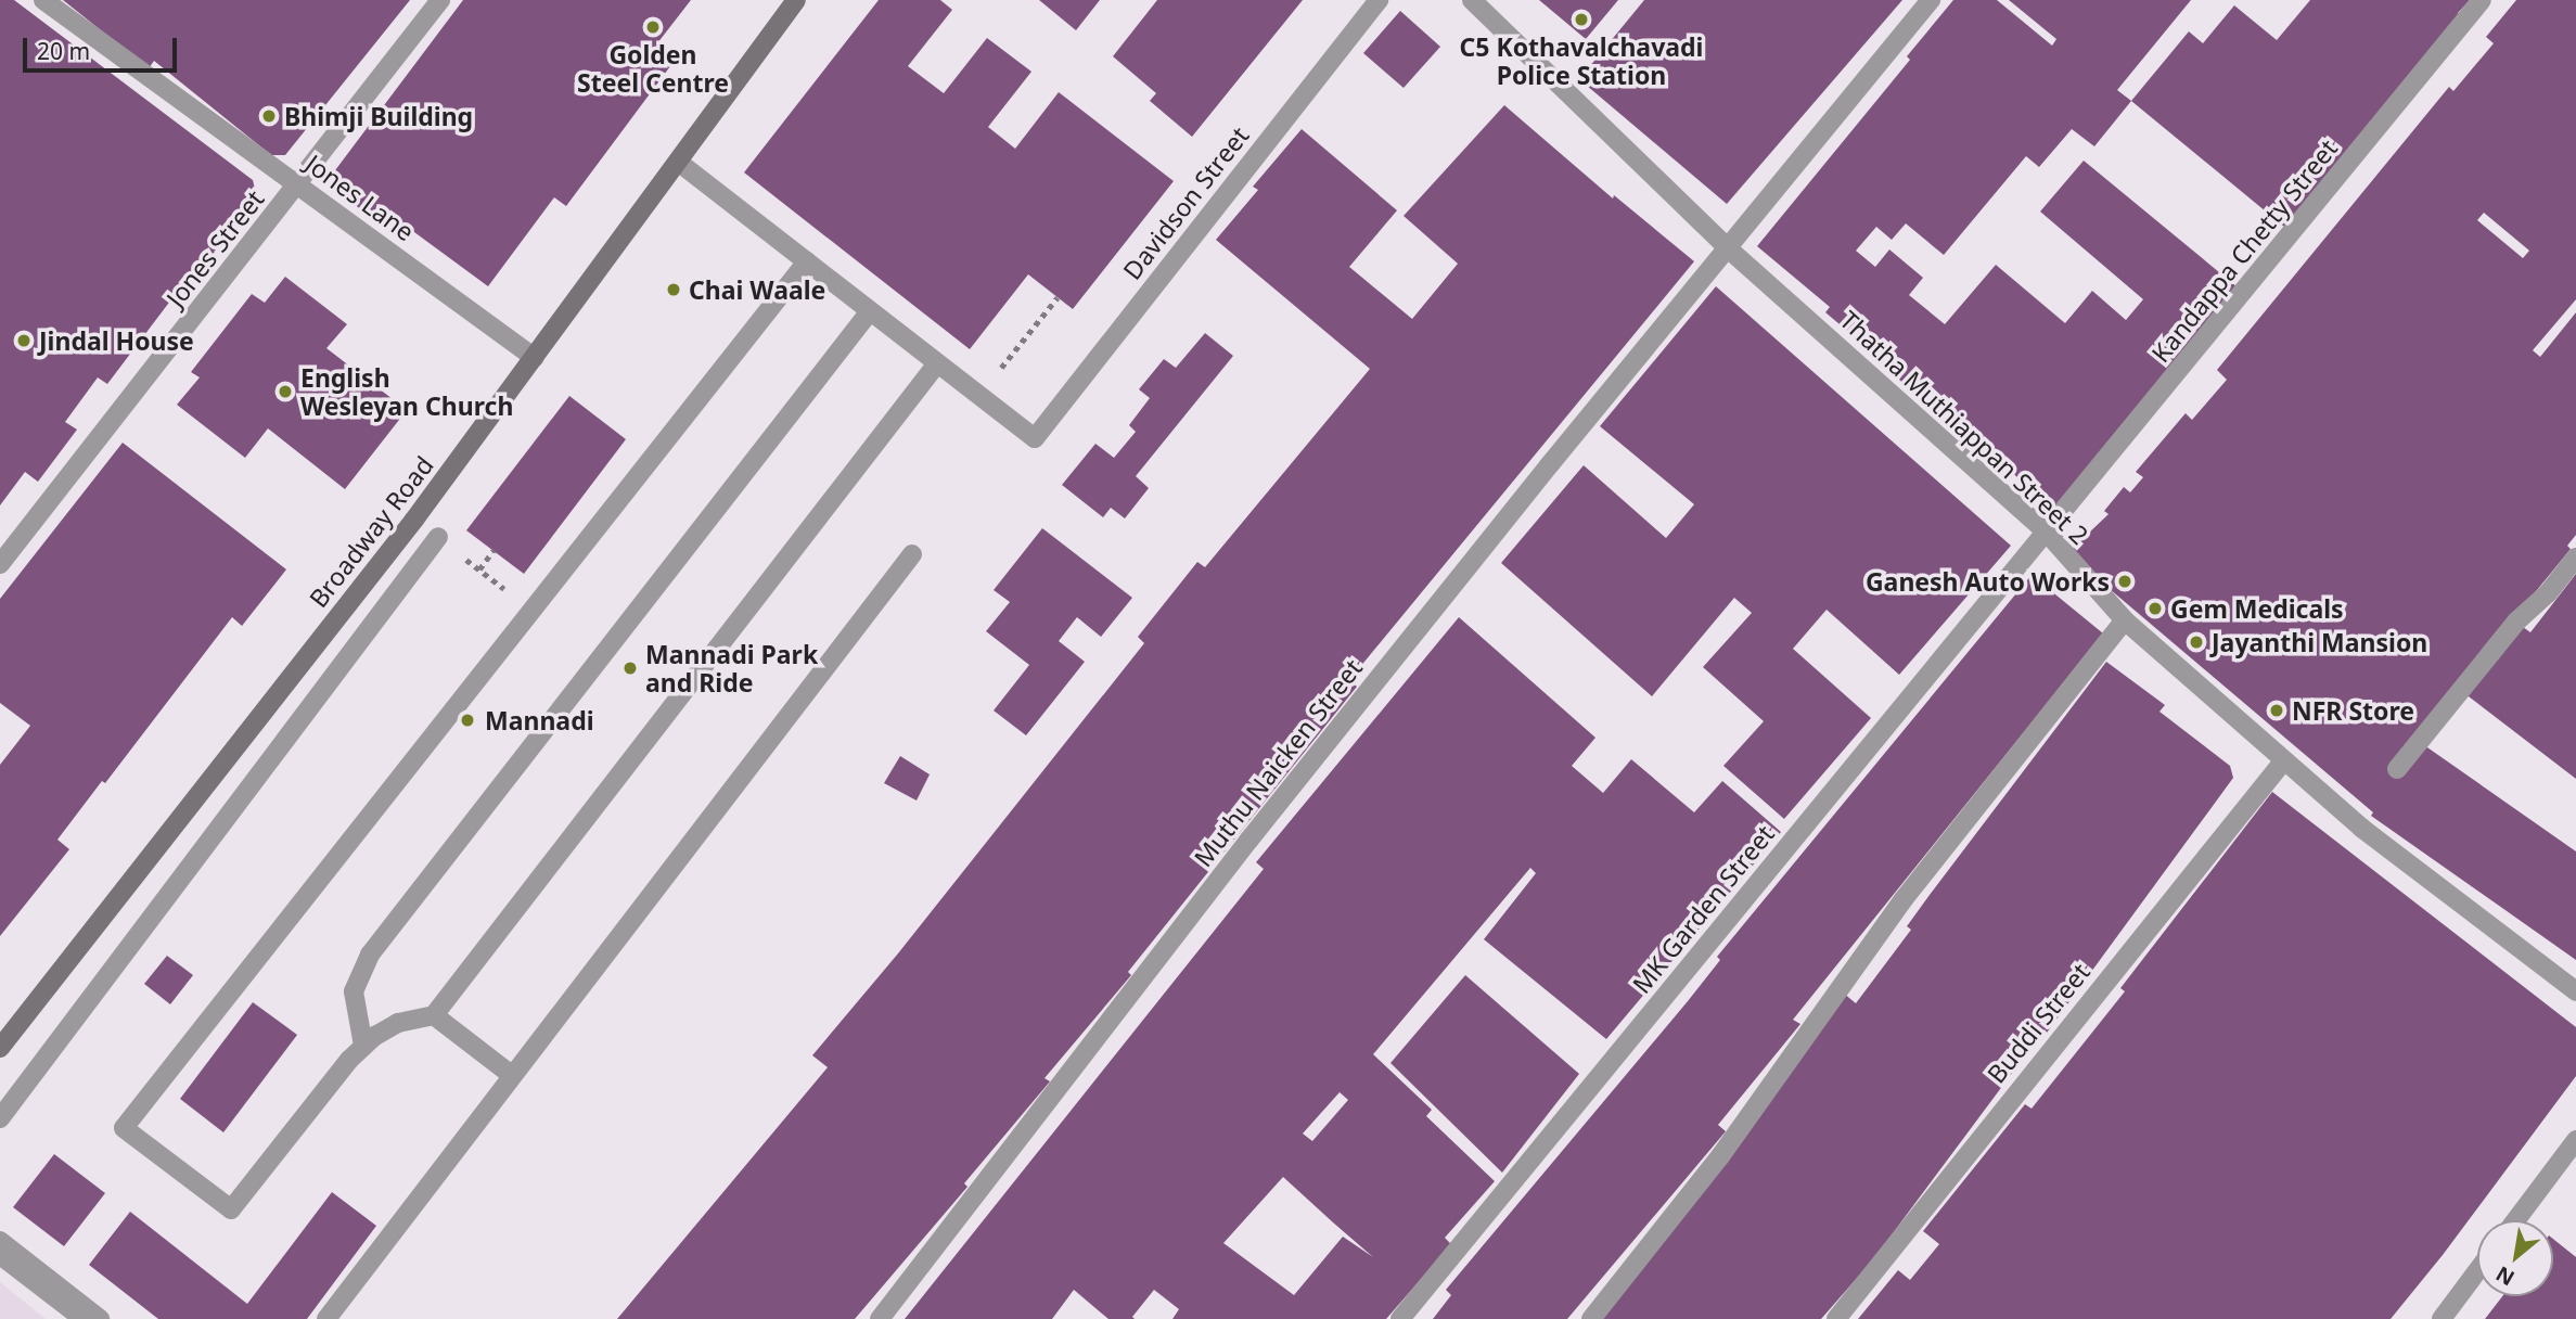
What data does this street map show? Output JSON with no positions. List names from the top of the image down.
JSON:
{
  "streets": {
    "main road": ["Broadway Road"],
    "street": [
      "Jones Lane",
      "Davidson Street",
      "Jones Street",
      "Kandappa Chetty Street",
      "Thatha Muthiappan Street 2",
      "Muthu Naicken Street",
      "MK Garden Street",
      "Buddi Street"
    ]
  },
  "crossings": [
    ["Jones Lane", "Jones Street"],
    ["Jones Lane", "Broadway Road"],
    ["Kandappa Chetty Street", "Thatha Muthiappan Street 2"],
    ["Kandappa Chetty Street", "MK Garden Street"],
    ["Thatha Muthiappan Street 2", "Muthu Naicken Street"],
    ["Thatha Muthiappan Street 2", "MK Garden Street"],
    ["Thatha Muthiappan Street 2", "Buddi Street"]
  ],
  "places": [
    "C5 Kothavalchavadi Police Station",
    "Golden Steel Centre",
    "Bhimji Building",
    "Chai Waale",
    "Jindal House",
    "English Wesleyan Church",
    "Ganesh Auto Works",
    "Gem Medicals",
    "Jayanthi Mansion",
    "Mannadi Park and Ride",
    "NFR Store",
    "Mannadi"
  ],
  "scale_bar": "20 m",
  "north": "bottom left"
}
